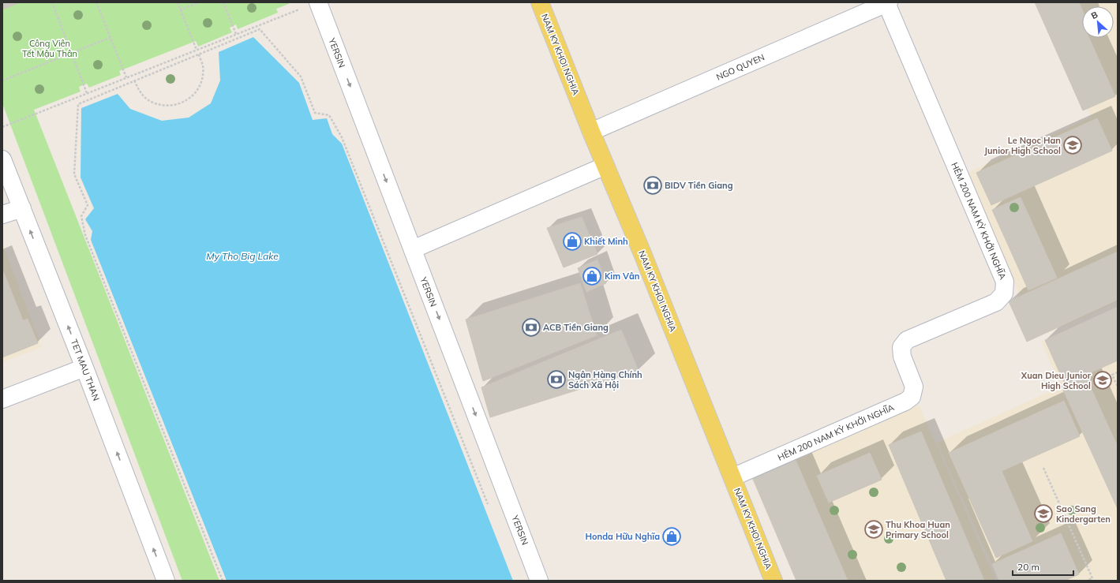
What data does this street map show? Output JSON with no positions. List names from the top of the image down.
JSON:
{
  "streets": {
    "main road": ["NAM KY KHOI NGHIA"],
    "street": [
      "YERSIN",
      "NGO QUYEN",
      "HẺM 200 NAM KỲ KHỞI NGHĨA",
      "TET MAU THAN"
    ]
  },
  "crossings": [
    ["NAM KY KHOI NGHIA", "NGO QUYEN"],
    ["NAM KY KHOI NGHIA", "HẺM 200 NAM KỲ KHỞI NGHĨA"],
    ["NGO QUYEN", "HẺM 200 NAM KỲ KHỞI NGHĨA"]
  ],
  "one_way": ["YERSIN", "TET MAU THAN"],
  "water": ["My Tho Big Lake"],
  "parks": ["Công Viên Tết Mậu Thân"],
  "places": {
    "school or university": [
      "Le Ngoc Han Junior High School",
      "Xuan Dieu Junior High School",
      "Sao Sang Kindergarten",
      "Thu Khoa Huan Primary School"
    ],
    "bank": ["BIDV Tiền Giang", "ACB Tiền Giang", "Ngân Hàng Chính Sách Xã Hội"],
    "shop": ["Khiết Minh", "Kim Vân", "Honda Hữu Nghĩa"]
  },
  "scale_bar": "20 m",
  "north": "top left"
}
